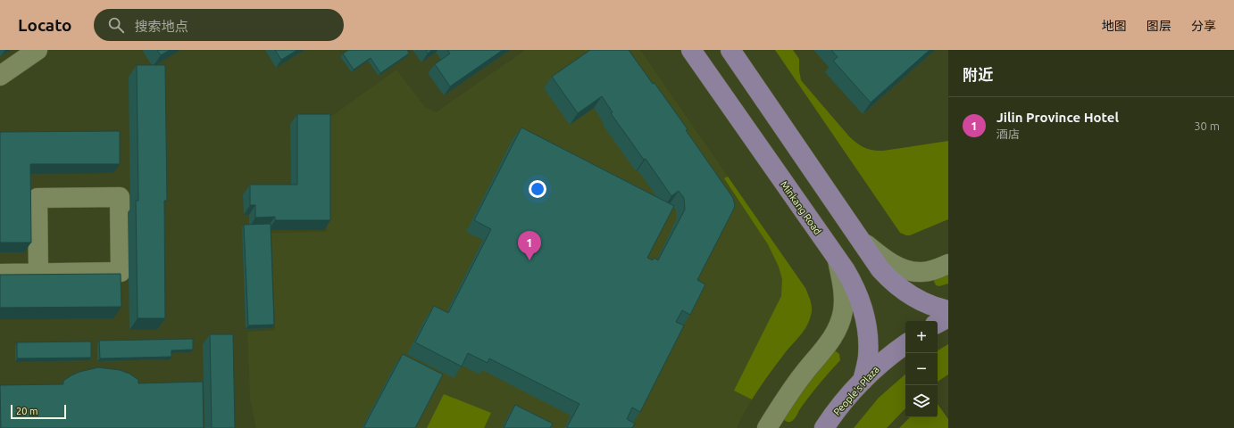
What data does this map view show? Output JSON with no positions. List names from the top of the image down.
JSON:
{
  "streets": {
    "main road": ["Minkang Road", "People's Plaza"]
  },
  "crossings": [
    ["Minkang Road", "People's Plaza"]
  ],
  "scale_bar": "20 m",
  "page": {
    "header": "Locato",
    "search": "搜索地点",
    "nav": ["地图", "图层", "分享"],
    "heading": "附近",
    "list": [
      {
        "mark": "1",
        "name": "Jilin Province Hotel",
        "note": "酒店",
        "value": "30 m"
      }
    ],
    "pins": "1",
    "map_buttons": ["+", "−"],
    "scale": "20 m"
  }
}
